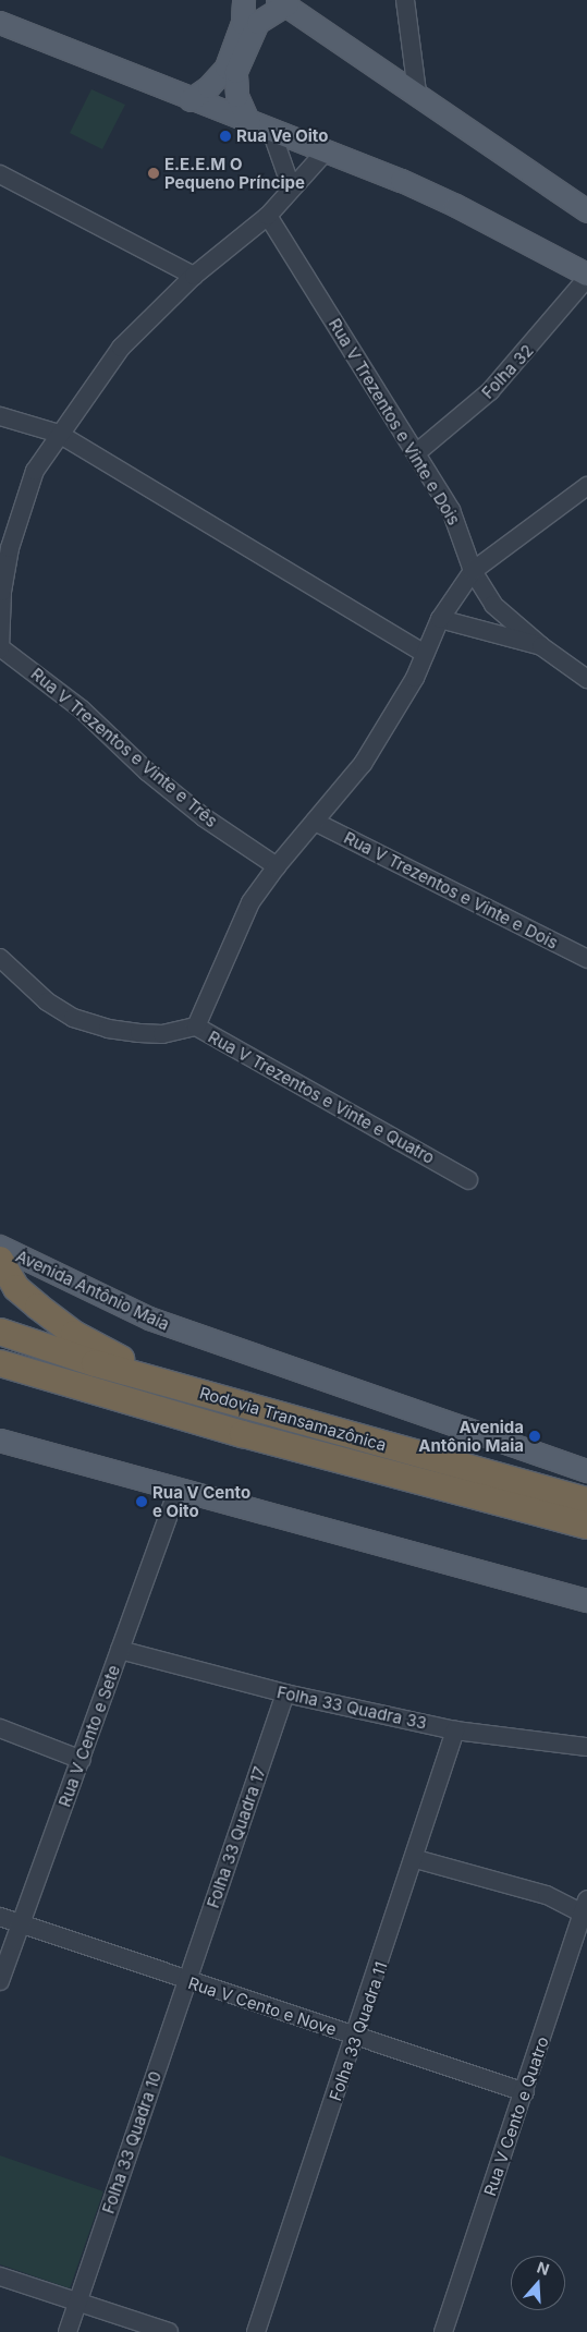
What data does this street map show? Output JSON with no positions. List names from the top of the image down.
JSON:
{
  "streets": {
    "highway": ["Rodovia Transamazônica"],
    "main road": ["Avenida Antônio Maia"],
    "street": [
      "Folha 32",
      "Rua V Trezentos e Vinte e Dois",
      "Rua V Trezentos e Vinte e Três",
      "Rua V Trezentos e Vinte e Quatro",
      "Folha 33 Quadra 33",
      "Rua V Cento e Sete",
      "Folha 33 Quadra 17",
      "Rua V Cento e Nove",
      "Folha 33 Quadra 11",
      "Rua V Cento e Quatro",
      "Folha 33 Quadra 10"
    ]
  },
  "crossings": [
    ["Folha 32", "Rua V Trezentos e Vinte e Dois"],
    ["Folha 33 Quadra 33", "Rua V Cento e Sete"],
    ["Folha 33 Quadra 33", "Folha 33 Quadra 17"],
    ["Folha 33 Quadra 33", "Folha 33 Quadra 11"],
    ["Rua V Cento e Sete", "Rua V Cento e Nove"],
    ["Folha 33 Quadra 17", "Rua V Cento e Nove"],
    ["Folha 33 Quadra 17", "Folha 33 Quadra 10"],
    ["Rua V Cento e Nove", "Folha 33 Quadra 11"],
    ["Rua V Cento e Nove", "Rua V Cento e Quatro"],
    ["Rua V Cento e Nove", "Folha 33 Quadra 10"]
  ],
  "places": [
    "Rua Ve Oito",
    "E.E.E.M O Pequeno Príncipe",
    "Avenida Antônio Maia",
    "Rua V Cento e Oito"
  ],
  "north": "top"
}
